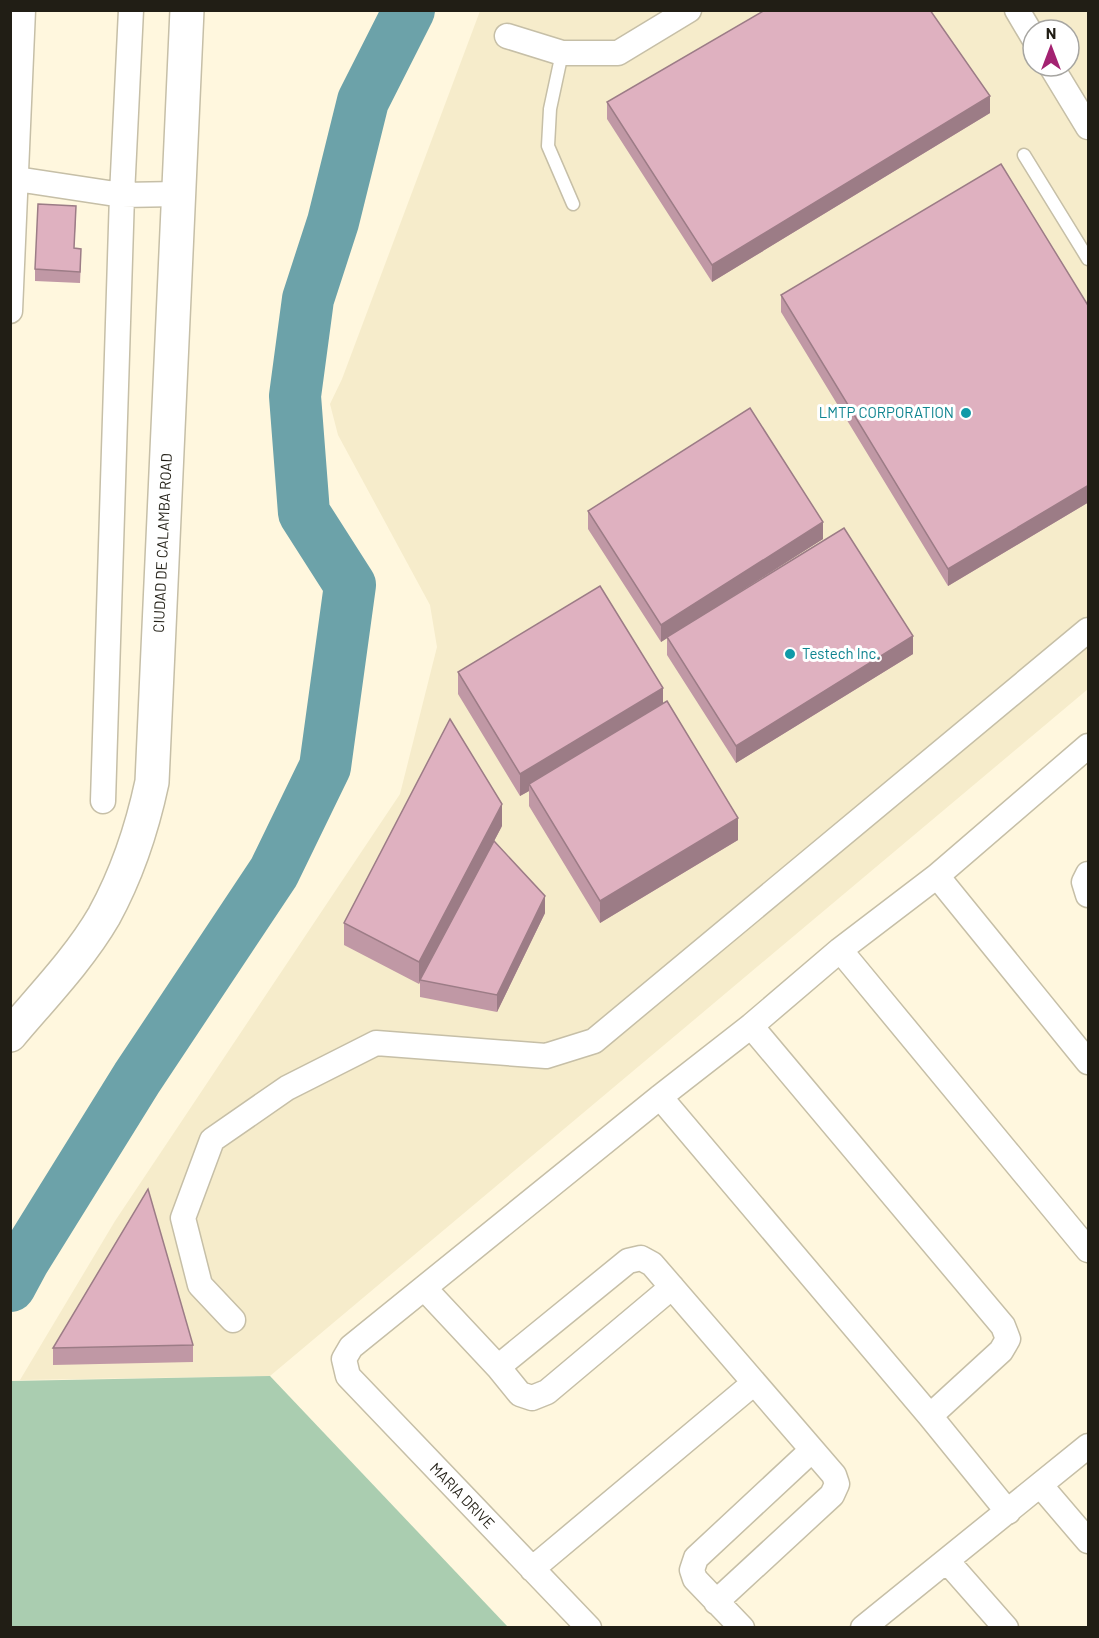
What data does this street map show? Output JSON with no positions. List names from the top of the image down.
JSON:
{
  "streets": {
    "main road": ["CIUDAD DE CALAMBA ROAD"],
    "street": ["MARIA DRIVE"]
  },
  "places": ["LMTP CORPORATION", "Testech Inc."],
  "north": "top"
}
